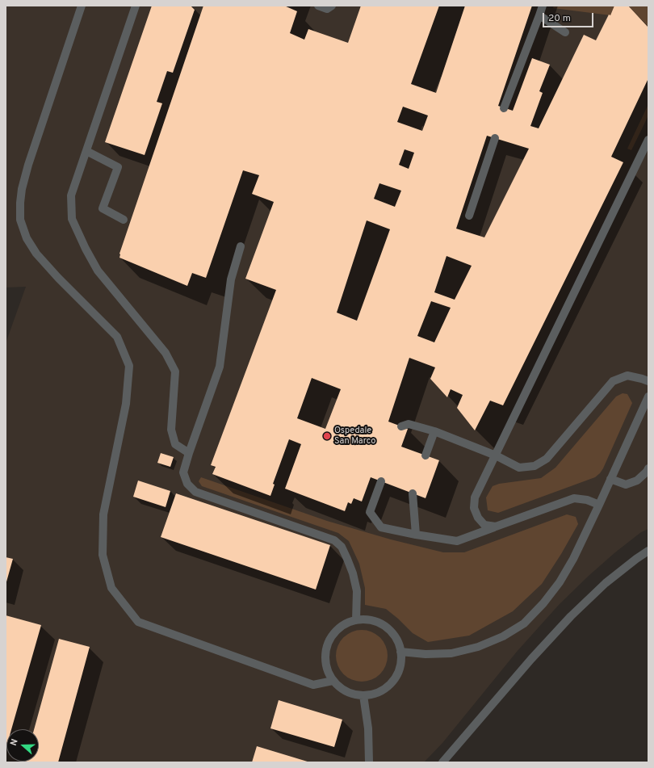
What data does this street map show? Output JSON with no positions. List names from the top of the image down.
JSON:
{
  "places": ["Ospedale San Marco"],
  "scale_bar": "20 m",
  "north": "left"
}
